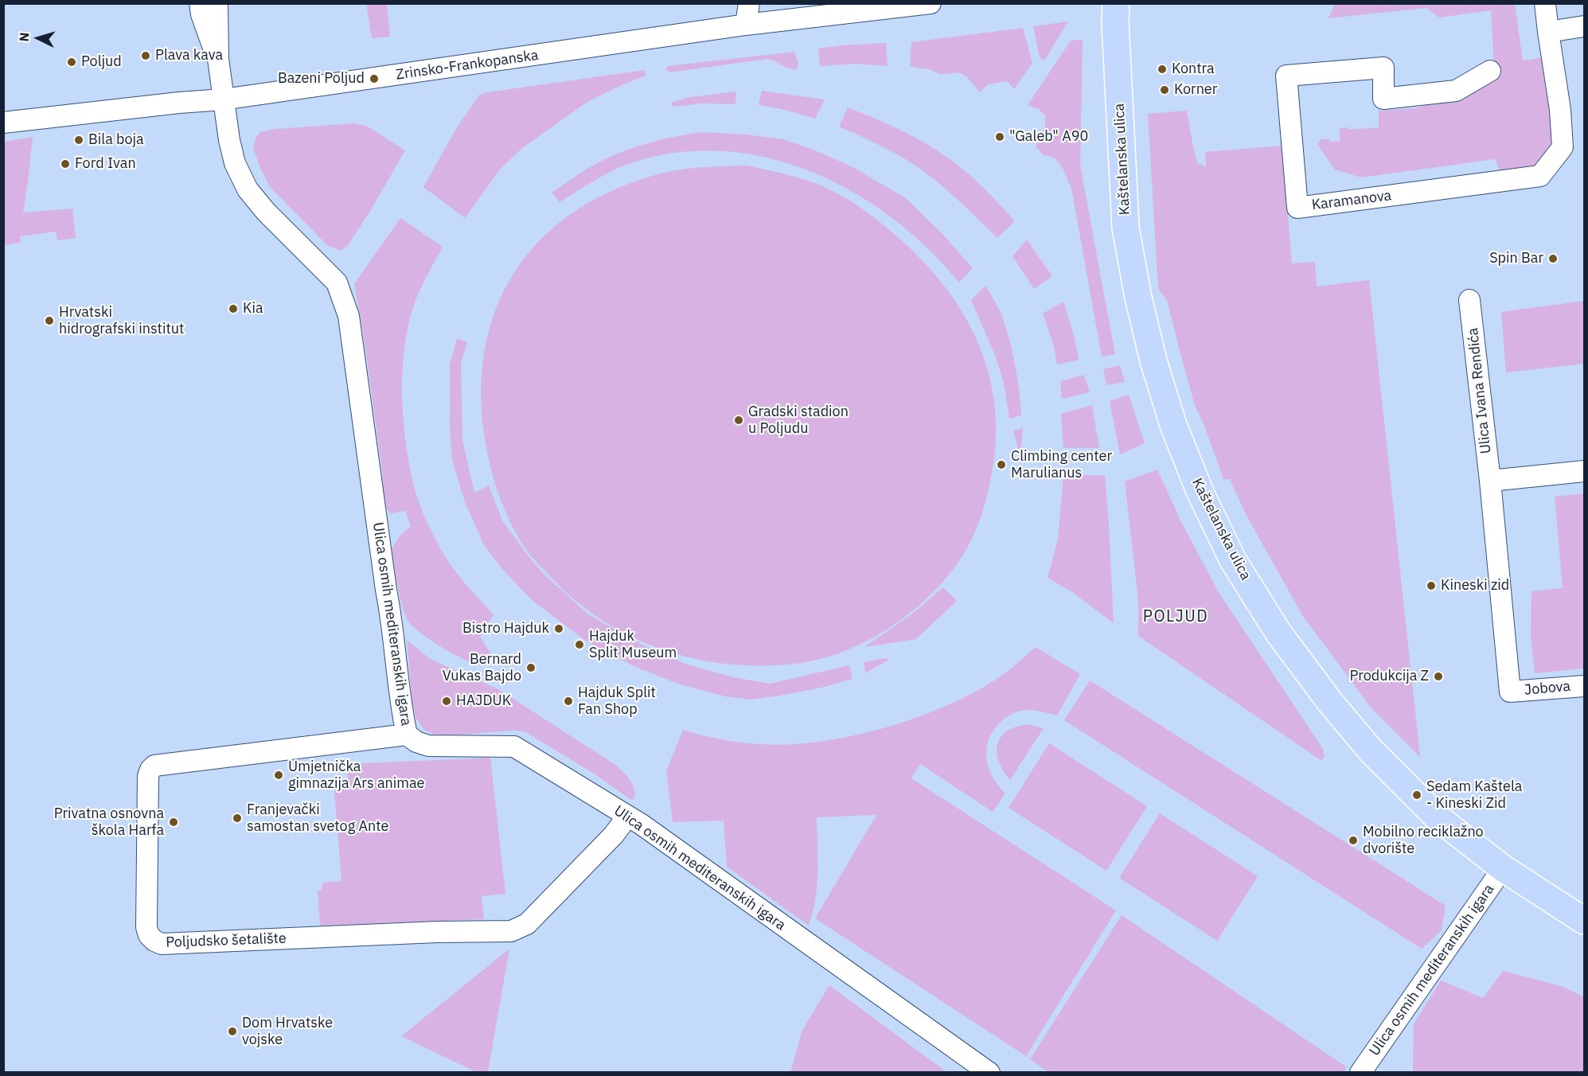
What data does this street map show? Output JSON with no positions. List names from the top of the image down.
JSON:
{
  "streets": {
    "main road": ["Kaštelanska ulica"],
    "street": [
      "Zrinsko-Frankopanska",
      "Karamanova",
      "Ulica Ivana Rendića",
      "Ulica osmih mediteranskih igara",
      "Jobova",
      "Poljudsko šetalište"
    ]
  },
  "crossings": [
    ["Zrinsko-Frankopanska", "Ulica osmih mediteranskih igara"],
    ["Kaštelanska ulica", "Ulica osmih mediteranskih igara"],
    ["Ulica Ivana Rendića", "Jobova"],
    ["Ulica osmih mediteranskih igara", "Poljudsko šetalište"]
  ],
  "districts": ["POLJUD"],
  "places": [
    "Plava kava",
    "Poljud",
    "Kontra",
    "Bazeni Poljud",
    "Korner",
    "\"Galeb\" A90",
    "Bila boja",
    "Ford Ivan",
    "Spin Bar",
    "Kia",
    "Hrvatski hidrografski institut",
    "Gradski stadion u Poljudu",
    "Climbing center Marulianus",
    "Kineski zid",
    "Bistro Hajduk",
    "Hajduk Split Museum",
    "Bernard Vukas Bajdo",
    "Produkcija Z",
    "HAJDUK",
    "Hajduk Split Fan Shop",
    "Umjetnička gimnazija Ars animae",
    "Sedam Kaštela - Kineski Zid",
    "Franjevački samostan svetog Ante",
    "Privatna osnovna škola Harfa",
    "Mobilno reciklažno dvorište",
    "Dom Hrvatske vojske"
  ],
  "north": "left"
}
